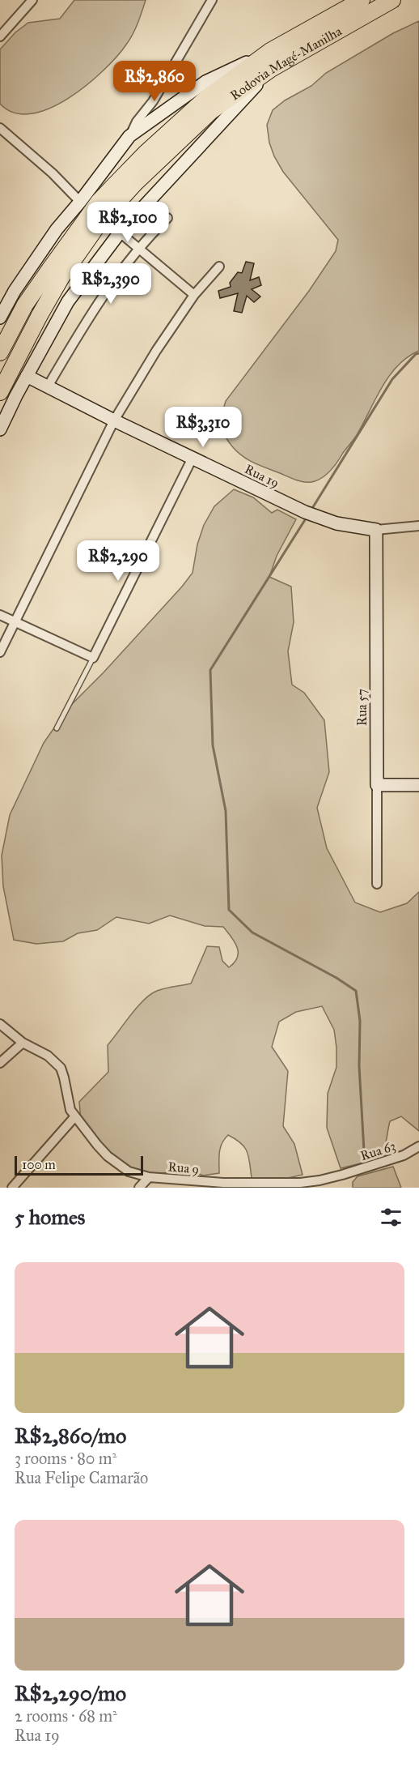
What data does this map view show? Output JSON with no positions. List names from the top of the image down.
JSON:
{
  "streets": {
    "highway": ["Rodovia Magé-Manilha"],
    "main road": ["Rua 19", "Rua 57"],
    "street": ["Rua 63", "Rua 9"]
  },
  "crossings": [
    ["Rua 19", "Rua 57"],
    ["Rua 63", "Rua 9"]
  ],
  "scale_bar": "100 m",
  "page": {
    "price": [
      "R$2,860",
      "R$2,100",
      "R$2,390",
      "R$3,310",
      "R$2,290"
    ],
    "scale": "100 m",
    "heading": "5 homes",
    "list": [
      {
        "name": "R$2,860/mo",
        "note": "3 rooms · 80 m² · Rua Felipe Camarão"
      },
      {
        "name": "R$2,290/mo",
        "note": "2 rooms · 68 m² · Rua 19"
      }
    ]
  }
}
